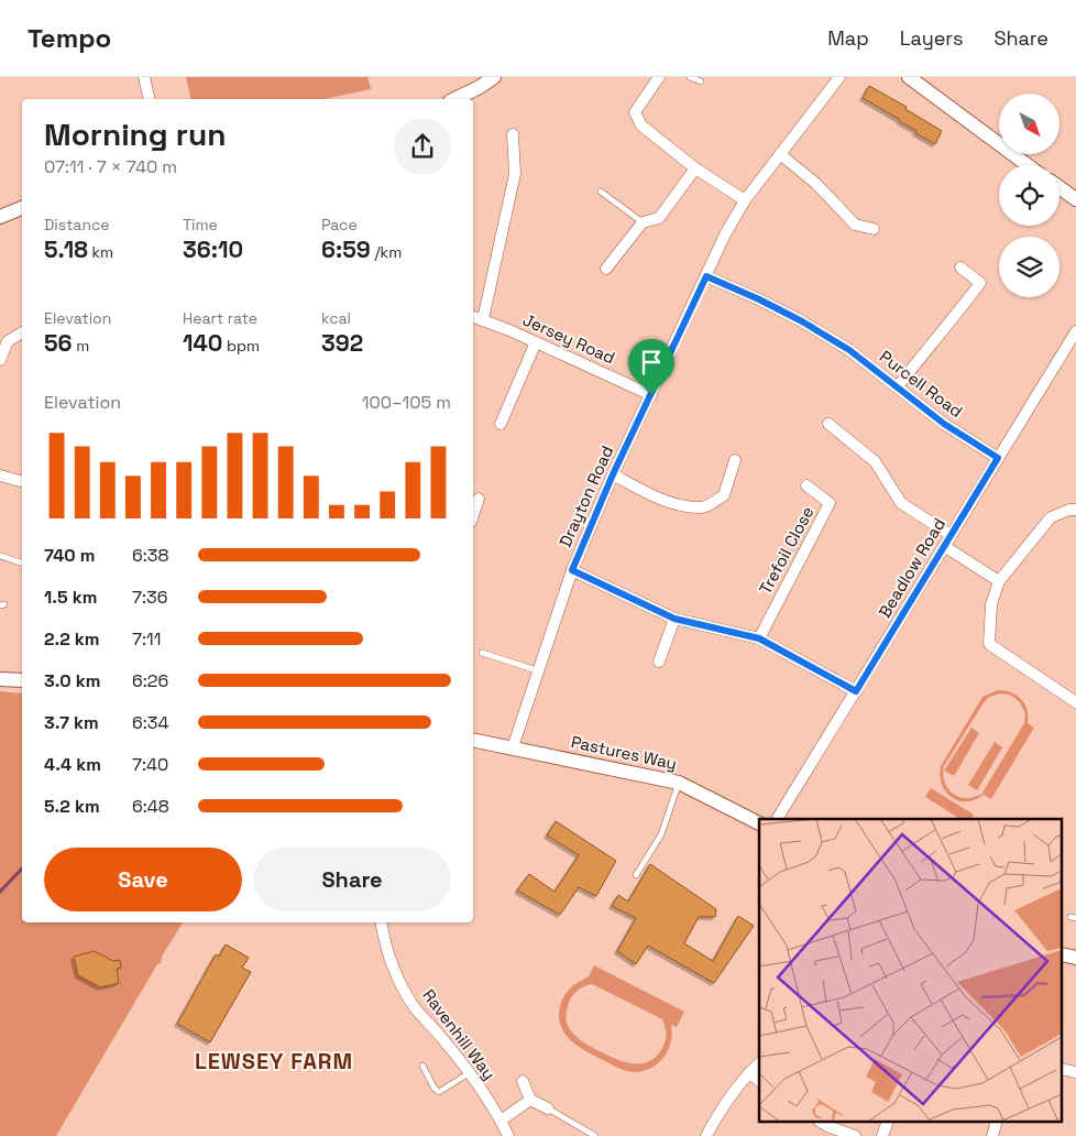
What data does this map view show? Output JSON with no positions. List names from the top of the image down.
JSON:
{
  "streets": {
    "street": [
      "Jersey Road",
      "Purcell Road",
      "Drayton Road",
      "Trefoil Close",
      "Beadlow Road",
      "Pastures Way",
      "Ravenhill Way"
    ]
  },
  "crossings": [
    ["Jersey Road", "Drayton Road"],
    ["Purcell Road", "Drayton Road"],
    ["Purcell Road", "Beadlow Road"],
    ["Drayton Road", "Pastures Way"]
  ],
  "districts": ["LEWSEY FARM"],
  "north": "bottom right",
  "page": {
    "header": "Tempo",
    "nav": ["Map", "Layers", "Share"],
    "heading": ["Morning run", "07:11 · 7 × 740 m"],
    "stats": [
      ["Distance", "5.18 km"],
      ["Time", "36:10"],
      ["Pace", "6:59 /km"],
      ["Elevation", "56 m"],
      ["Heart rate", "140 bpm"],
      ["kcal", "392"]
    ],
    "chart": ["Elevation", "100–105 m"],
    "list": [
      {
        "name": "740 m",
        "note": "6:38"
      },
      {
        "name": "1.5 km",
        "note": "7:36"
      },
      {
        "name": "2.2 km",
        "note": "7:11"
      },
      {
        "name": "3.0 km",
        "note": "6:26"
      },
      {
        "name": "3.7 km",
        "note": "6:34"
      },
      {
        "name": "4.4 km",
        "note": "7:40"
      },
      {
        "name": "5.2 km",
        "note": "6:48"
      }
    ],
    "buttons": ["Save", "Share"]
  }
}
